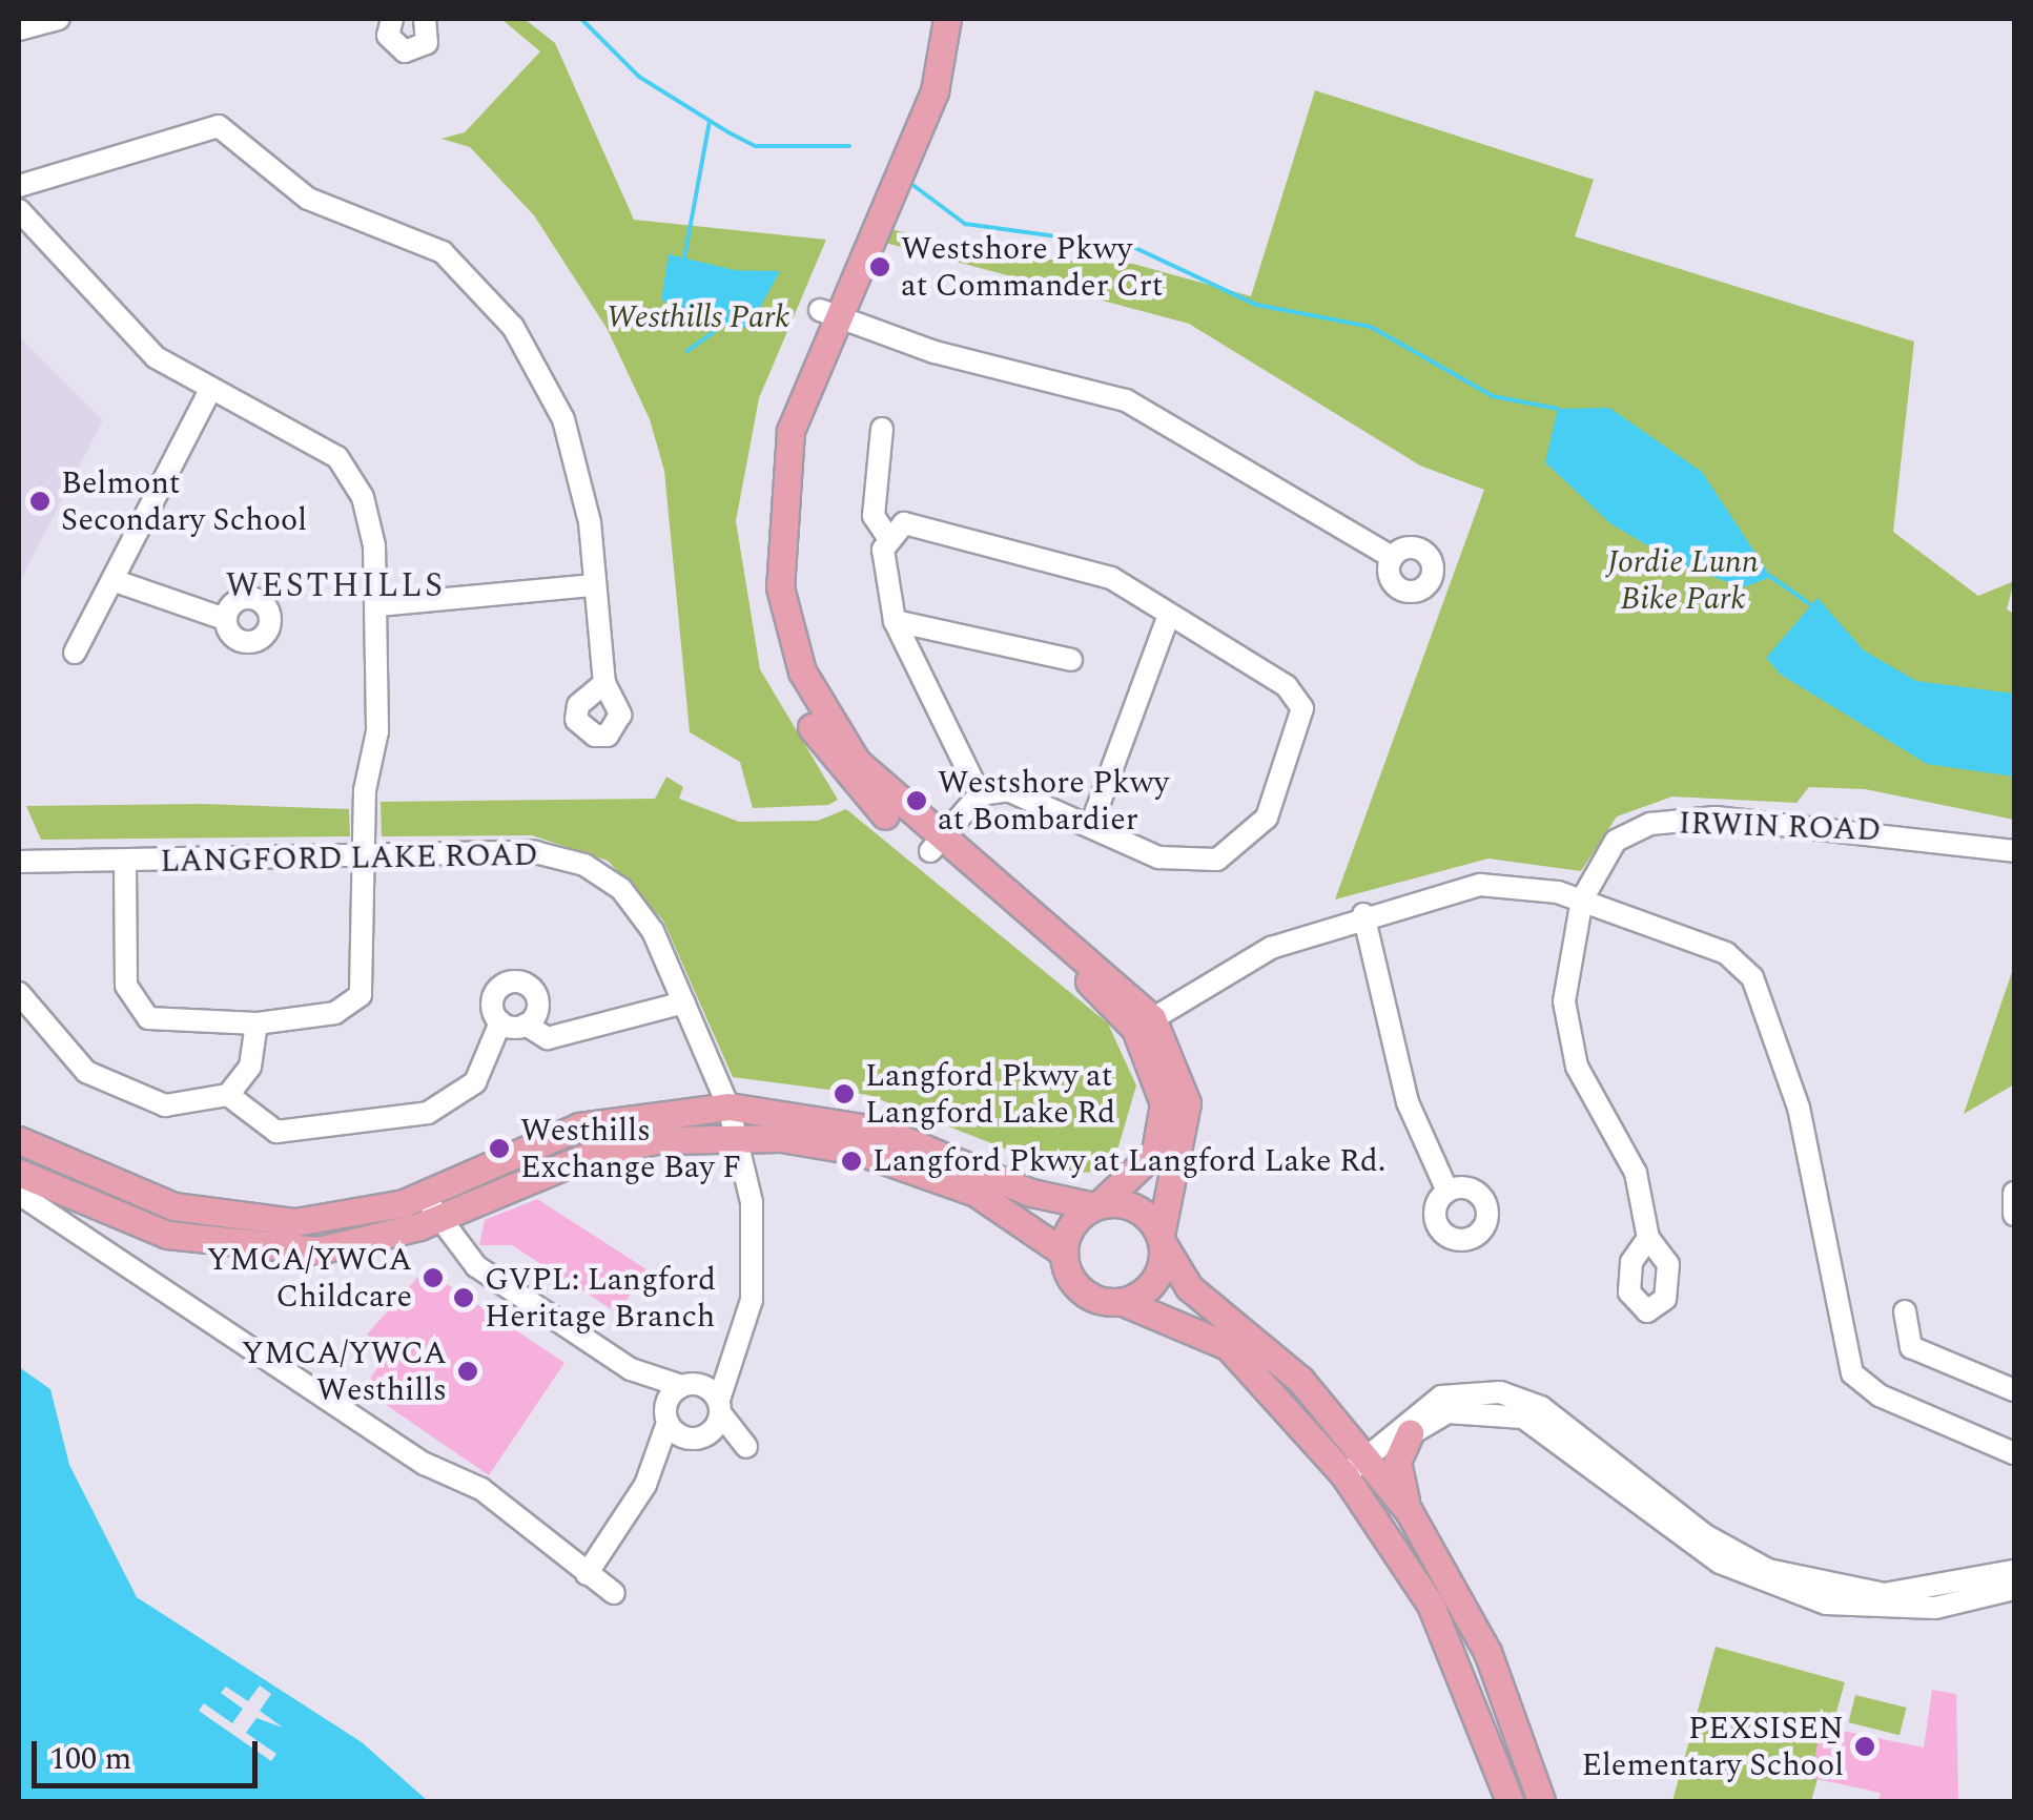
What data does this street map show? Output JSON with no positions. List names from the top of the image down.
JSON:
{
  "streets": {
    "street": ["IRWIN ROAD", "LANGFORD LAKE ROAD"]
  },
  "districts": ["WESTHILLS"],
  "parks": ["Westhills Park", "Jordie Lunn Bike Park"],
  "places": [
    "Westshore Pkwy at Commander Crt",
    "Belmont Secondary School",
    "Westshore Pkwy at Bombardier",
    "Langford Pkwy at Langford Lake Rd",
    "Westhills Exchange Bay F",
    "Langford Pkwy at Langford Lake Rd.",
    "YMCA/YWCA Childcare",
    "GVPL: Langford Heritage Branch",
    "YMCA/YWCA Westhills",
    "PEXSISEṈ Elementary School"
  ],
  "scale_bar": "100 m"
}
